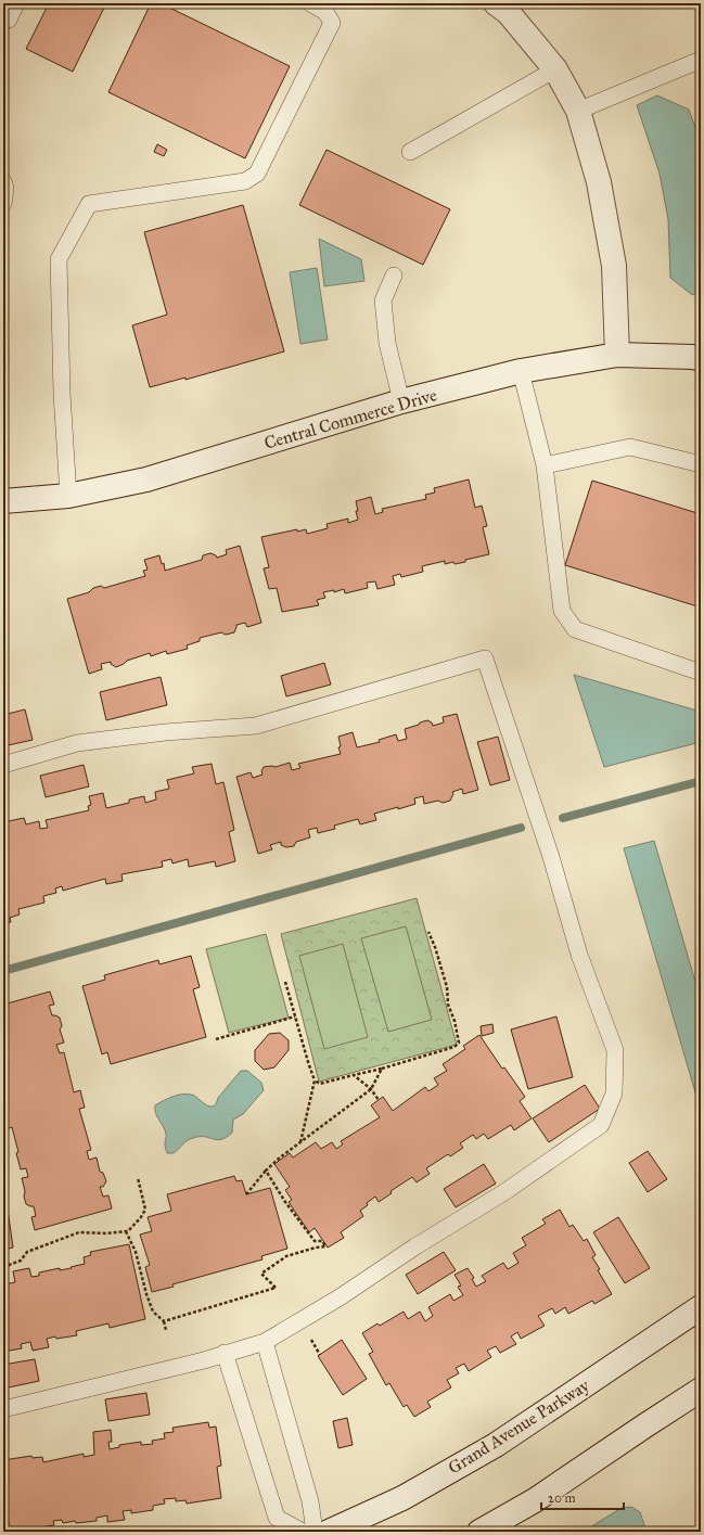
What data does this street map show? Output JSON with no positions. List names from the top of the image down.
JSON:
{
  "streets": {
    "street": ["Central Commerce Drive", "Grand Avenue Parkway"]
  },
  "scale_bar": "20 m"
}
